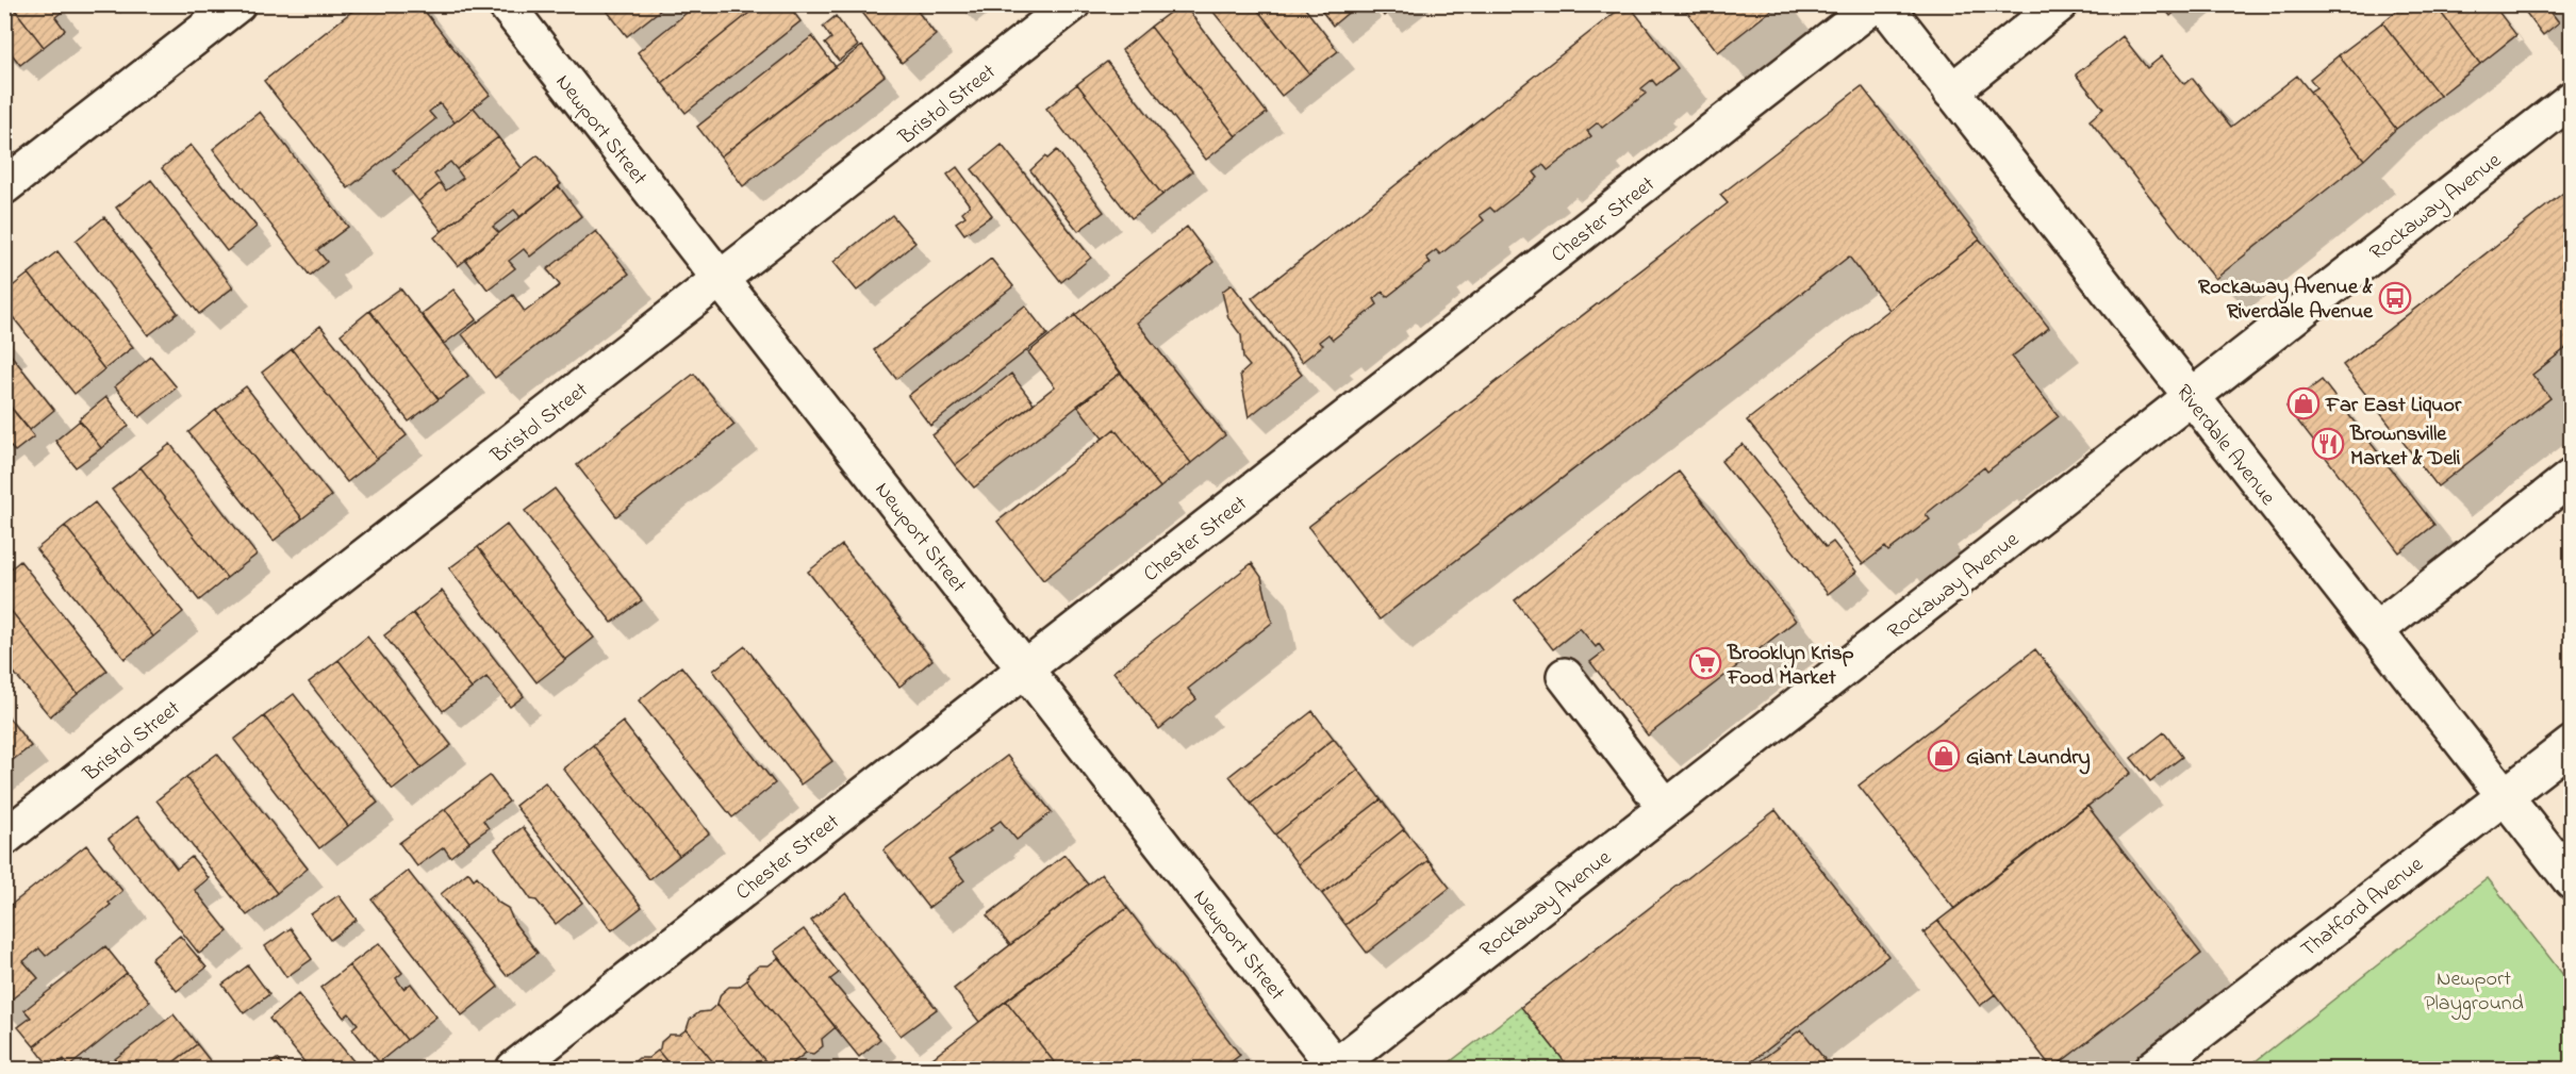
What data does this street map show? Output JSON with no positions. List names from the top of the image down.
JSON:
{
  "streets": {
    "street": [
      "Bristol Street",
      "Newport Street",
      "Rockaway Avenue",
      "Chester Street",
      "Riverdale Avenue",
      "Thatford Avenue"
    ]
  },
  "crossings": [
    ["Bristol Street", "Newport Street"],
    ["Newport Street", "Rockaway Avenue"],
    ["Newport Street", "Chester Street"],
    ["Rockaway Avenue", "Riverdale Avenue"],
    ["Riverdale Avenue", "Thatford Avenue"]
  ],
  "parks": ["Newport Playground"],
  "places": {
    "bus stop": ["Rockaway Avenue & Riverdale Avenue"],
    "shop": ["Far East Liquor", "Giant Laundry"],
    "restaurant": ["Brownsville Market & Deli"],
    "supermarket": ["Brooklyn Krisp Food Market"]
  }
}
